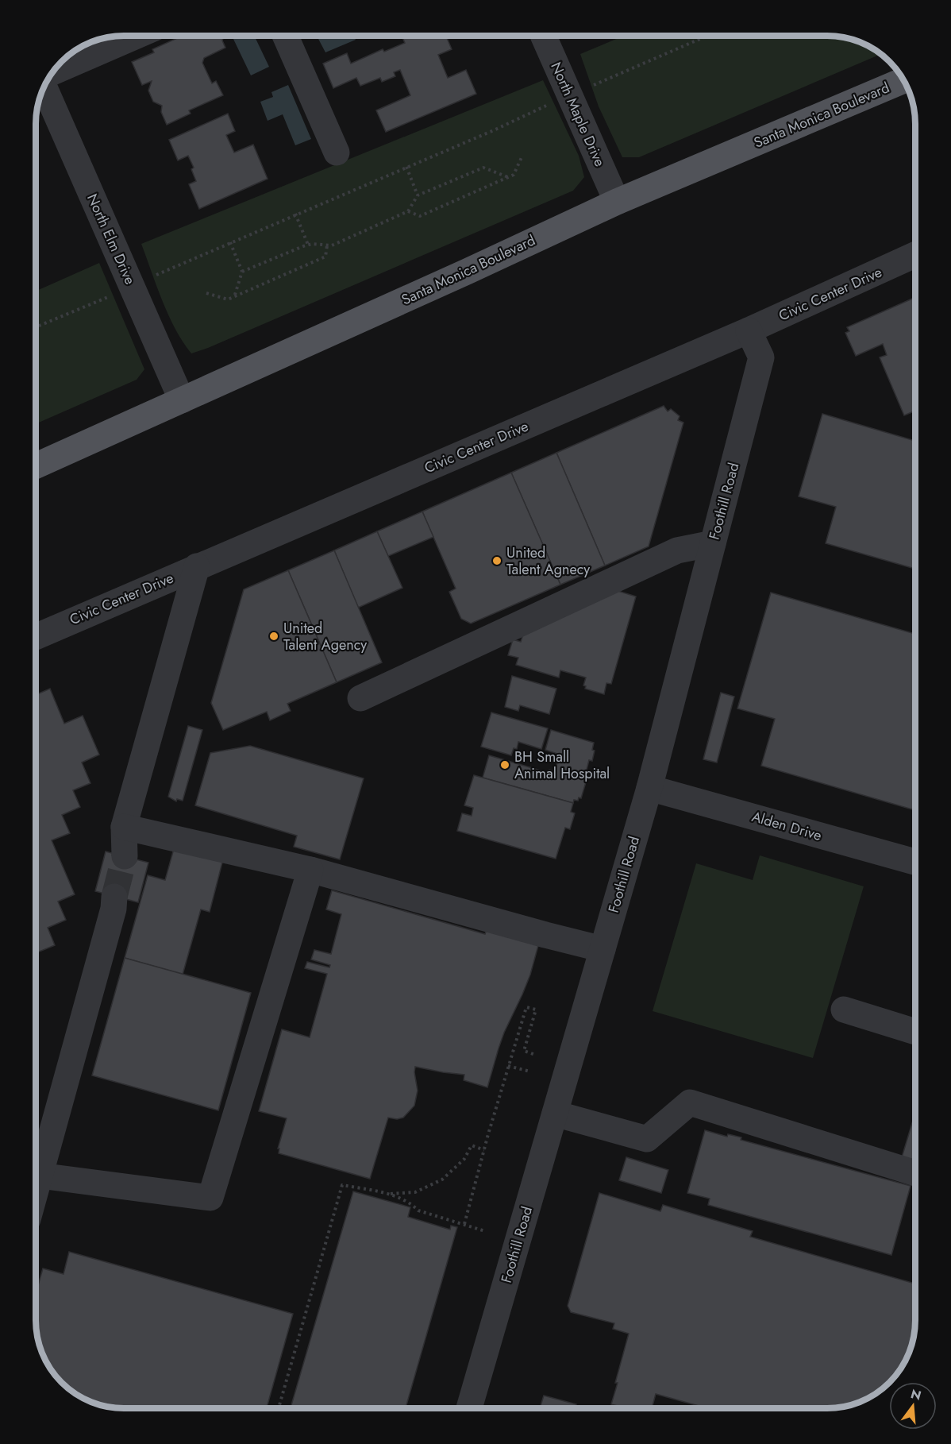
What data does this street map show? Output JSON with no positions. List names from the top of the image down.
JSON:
{
  "streets": {
    "main road": ["Santa Monica Boulevard"],
    "street": [
      "North Maple Drive",
      "North Elm Drive",
      "Civic Center Drive",
      "Foothill Road",
      "Alden Drive"
    ]
  },
  "crossings": [
    ["North Maple Drive", "Santa Monica Boulevard"],
    ["Santa Monica Boulevard", "North Elm Drive"],
    ["Civic Center Drive", "Foothill Road"],
    ["Foothill Road", "Alden Drive"]
  ],
  "places": ["United Talent Agnecy", "United Talent Agency", "BH Small Animal Hospital"],
  "north": "top"
}
